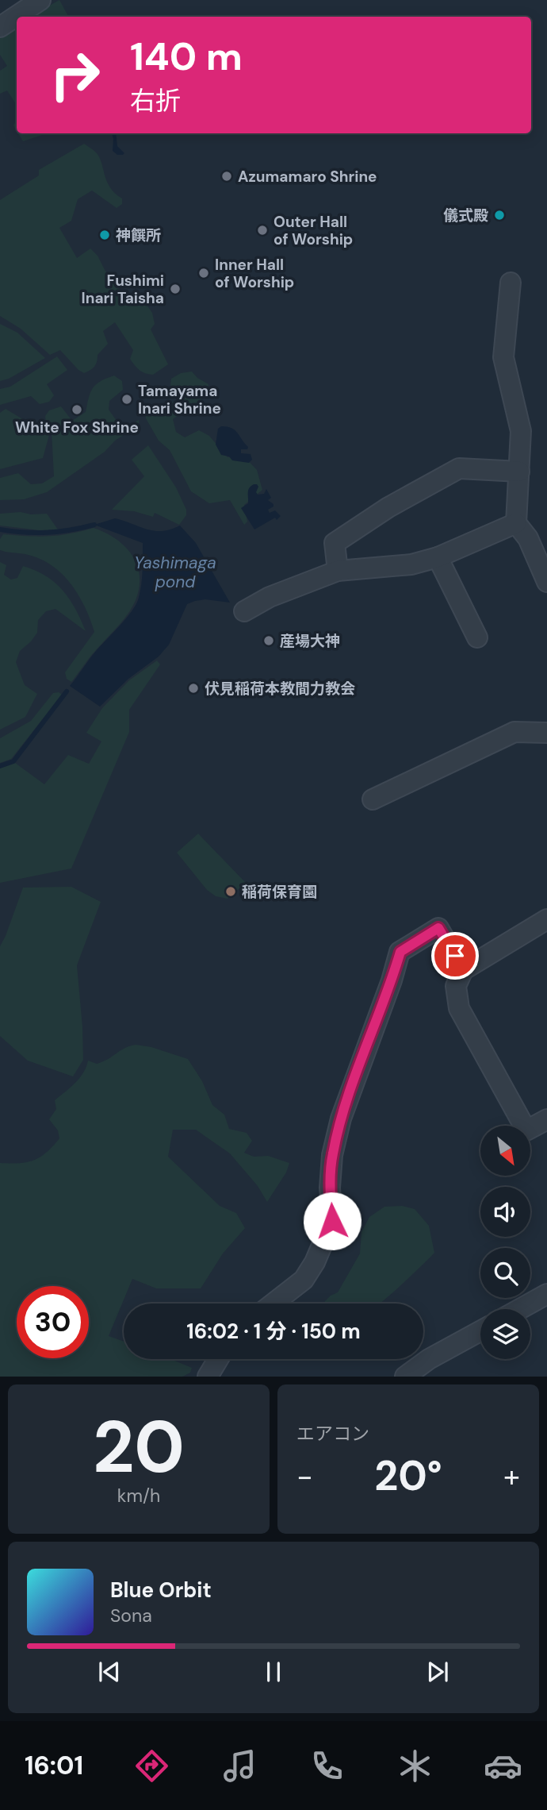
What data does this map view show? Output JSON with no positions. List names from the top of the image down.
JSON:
{
  "water": ["Yashimaga pond"],
  "places": [
    "Azumamaro Shrine",
    "儀式殿",
    "Outer Hall of Worship",
    "神饌所",
    "Inner Hall of Worship",
    "Fushimi Inari Taisha",
    "Tamayama Inari Shrine",
    "White Fox Shrine",
    "産場大神",
    "伏見稲荷本教間力教会",
    "稲荷保育園"
  ],
  "north": "bottom right",
  "page": {
    "turn": ["140 m", "右折"],
    "limit": "30",
    "trip": "16:02 · 1 分 · 150 m",
    "tile": [
      ["20", "km/h"],
      "エアコン"
    ],
    "heat": ["−", "20°", "+"],
    "song": ["Blue Orbit", "Sona"],
    "tabs": "16:01"
  }
}
